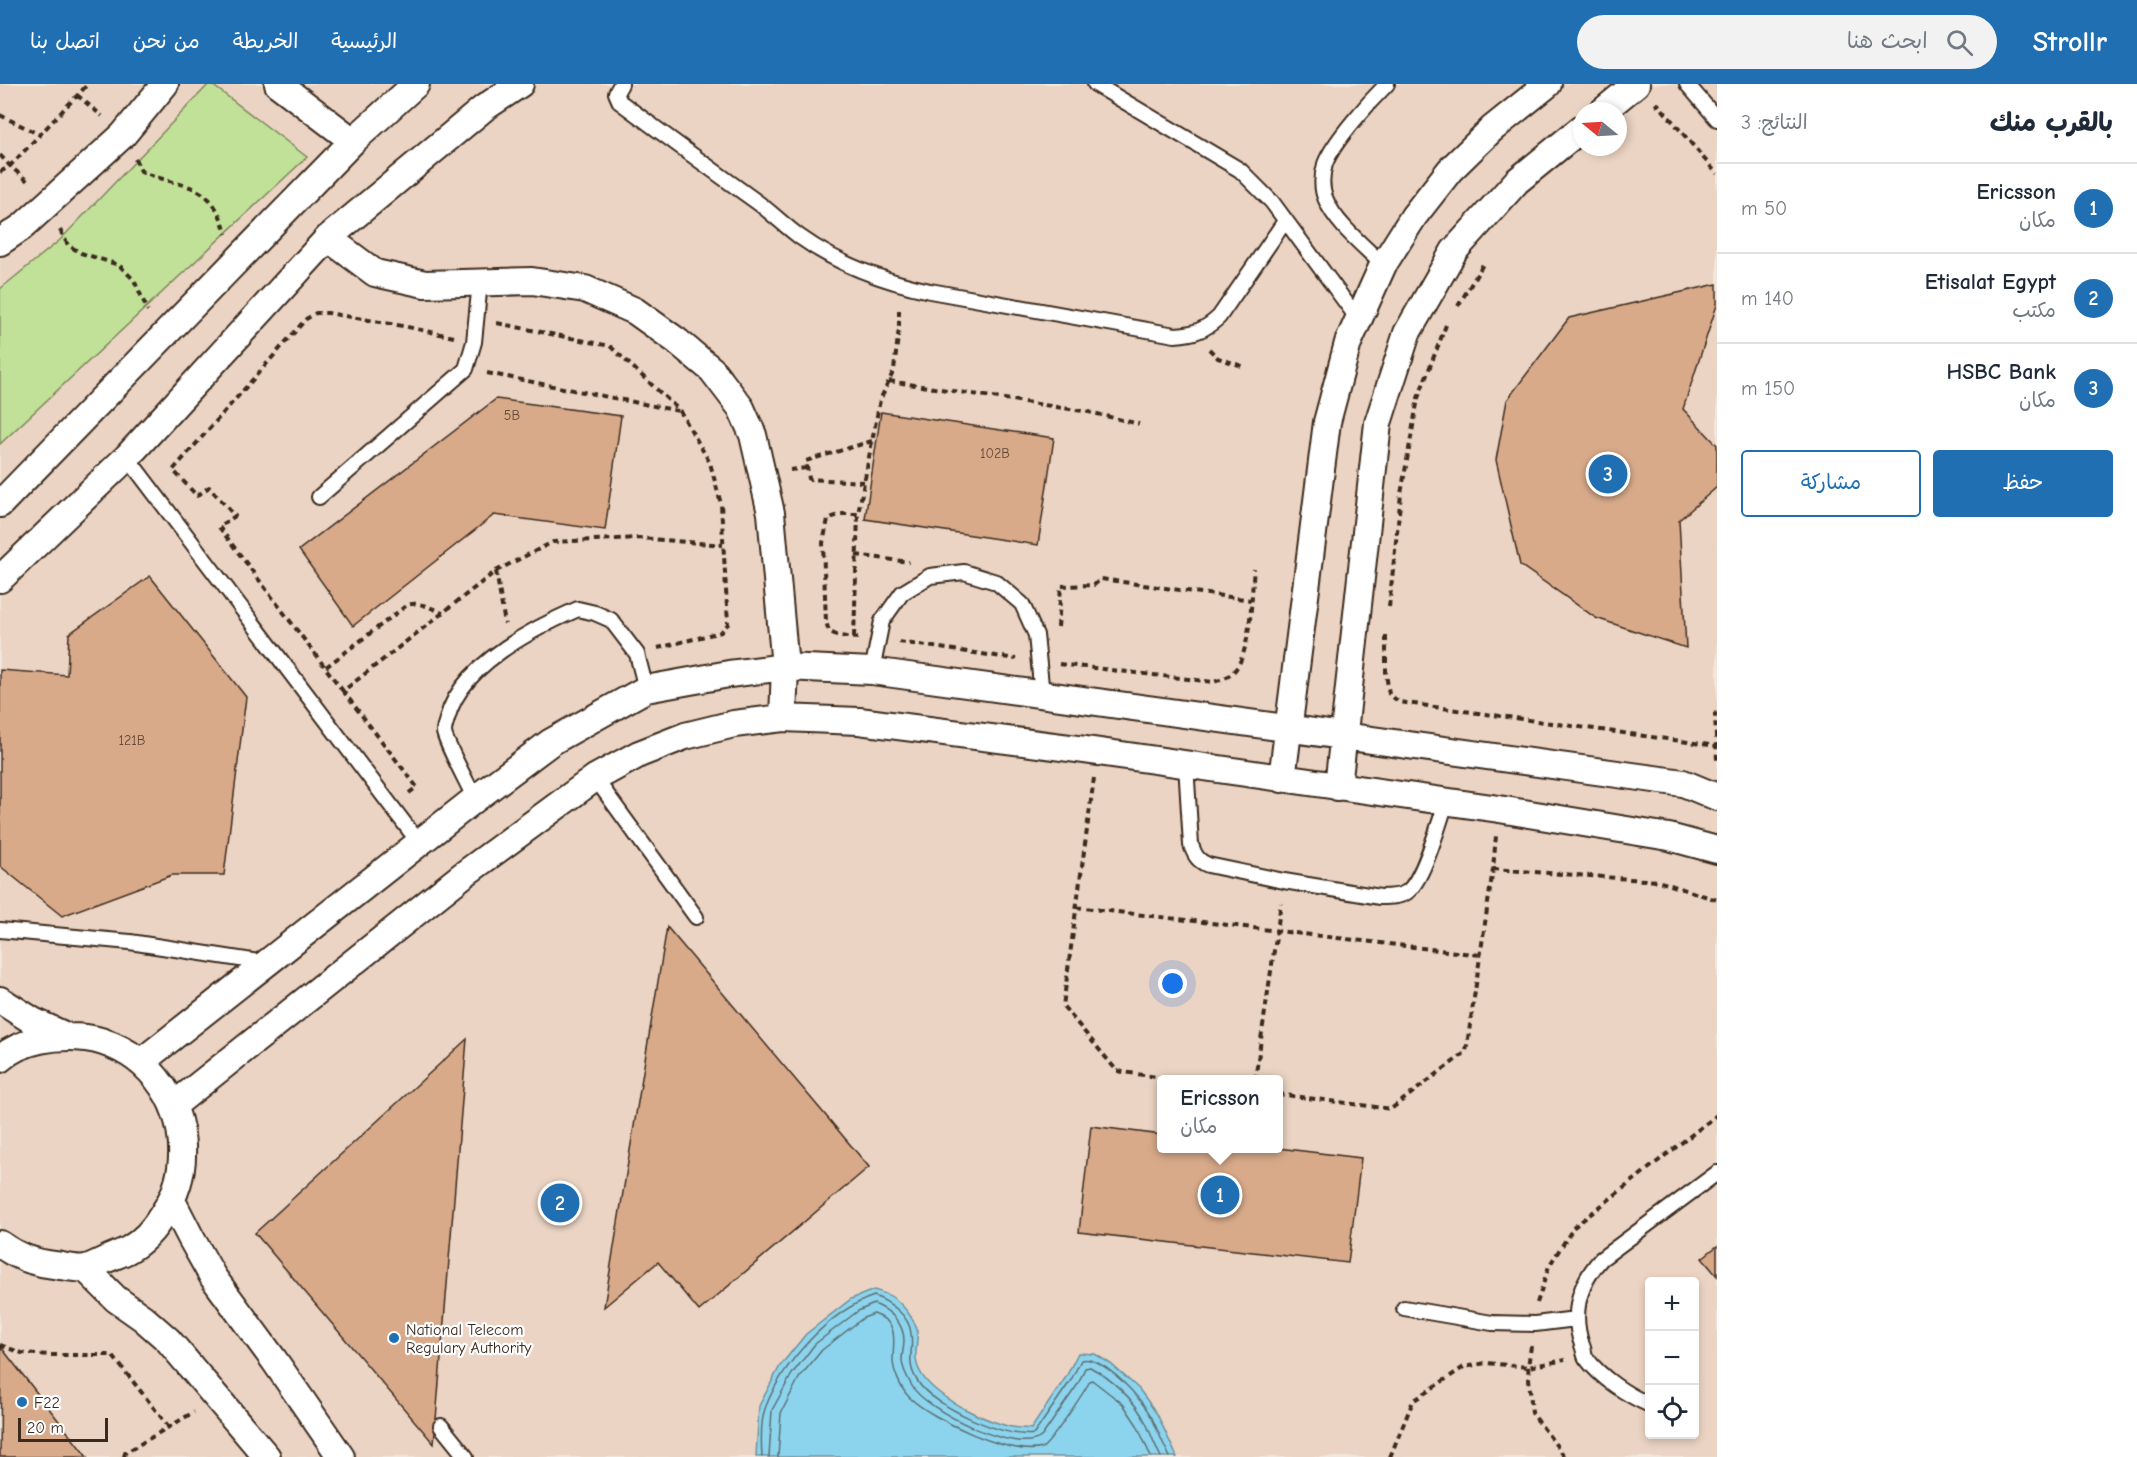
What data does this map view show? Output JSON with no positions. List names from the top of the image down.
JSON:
{
  "places": ["National Telecom Regulary Authority", "F22"],
  "house_numbers": ["5B", "102B", "121B"],
  "scale_bar": "20 m",
  "north": "left",
  "page": {
    "header": "Strollr",
    "search": "ابحث هنا",
    "nav": [
      "الرئيسية",
      "الخريطة",
      "من نحن",
      "اتصل بنا"
    ],
    "heading": ["بالقرب منك", "النتائج: 3"],
    "list": [
      {
        "mark": "1",
        "name": "Ericsson",
        "note": "مكان",
        "value": "50 m"
      },
      {
        "mark": "2",
        "name": "Etisalat Egypt",
        "note": "مكتب",
        "value": "140 m"
      },
      {
        "mark": "3",
        "name": "HSBC Bank",
        "note": "مكان",
        "value": "150 m"
      }
    ],
    "buttons": ["حفظ", "مشاركة"],
    "pins": ["3", "1", "2"],
    "popup": ["Ericsson", "مكان"],
    "map_buttons": ["+", "−"],
    "scale": "20 m"
  }
}
